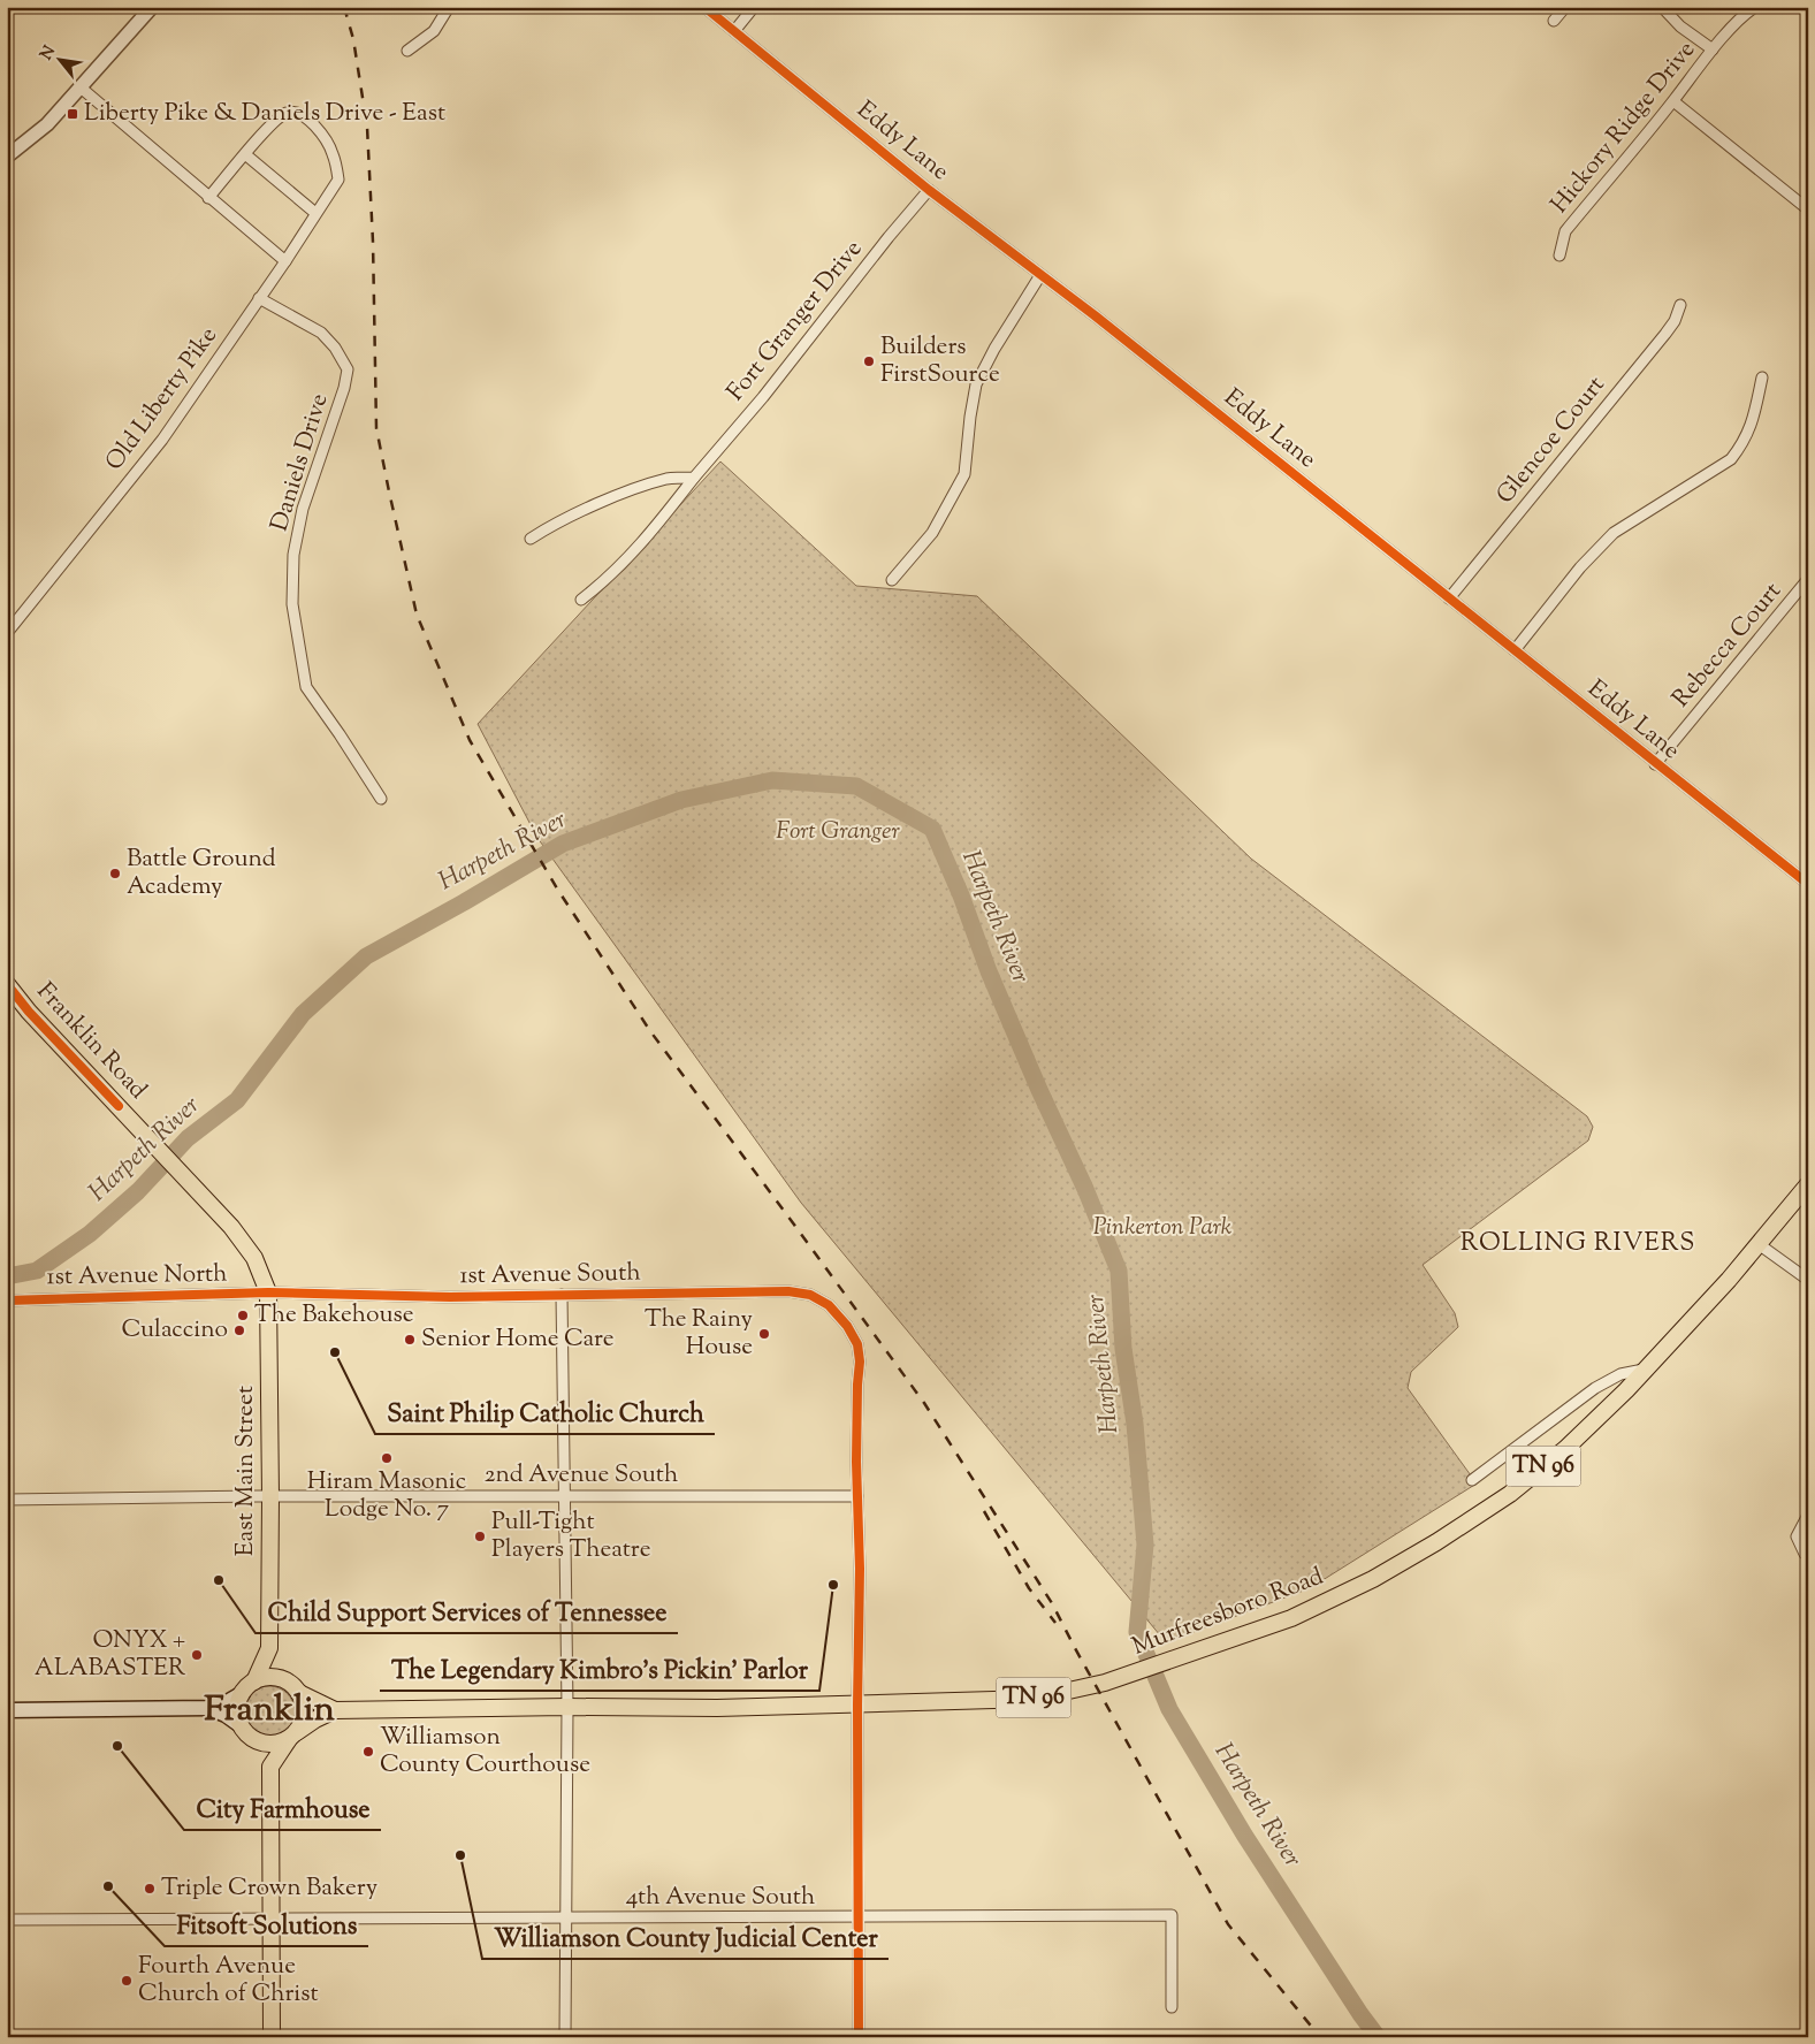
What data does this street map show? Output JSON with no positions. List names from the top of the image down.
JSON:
{
  "streets": {
    "main road": [
      "Franklin Road",
      "TN 96",
      "East Main Street",
      "Murfreesboro Road"
    ],
    "street": [
      "Hickory Ridge Drive",
      "Eddy Lane",
      "Fort Granger Drive",
      "Old Liberty Pike",
      "Glencoe Court",
      "Daniels Drive",
      "Rebecca Court",
      "1st Avenue South",
      "1st Avenue North",
      "2nd Avenue South",
      "4th Avenue South"
    ]
  },
  "crossings": [
    ["Eddy Lane", "Fort Granger Drive"],
    ["Eddy Lane", "Glencoe Court"],
    ["Eddy Lane", "Rebecca Court"],
    ["Old Liberty Pike", "Daniels Drive"],
    ["Franklin Road", "1st Avenue South"],
    ["Franklin Road", "1st Avenue North"],
    ["Franklin Road", "East Main Street"],
    ["1st Avenue South", "1st Avenue North"],
    ["1st Avenue South", "East Main Street"],
    ["1st Avenue South", "2nd Avenue South"],
    ["1st Avenue North", "East Main Street"],
    ["TN 96", "East Main Street"],
    ["TN 96", "Murfreesboro Road"],
    ["East Main Street", "2nd Avenue South"]
  ],
  "districts": ["ROLLING RIVERS", "Franklin"],
  "water": ["Harpeth River"],
  "parks": ["Fort Granger", "Pinkerton Park"],
  "places": {
    "transit": ["Liberty Pike & Daniels Drive - East"],
    "other": [
      "Builders FirstSource",
      "Battle Ground Academy",
      "The Bakehouse",
      "Culaccino",
      "The Rainy House",
      "Senior Home Care",
      "Saint Philip Catholic Church",
      "Hiram Masonic Lodge No. 7",
      "Pull-Tight Players Theatre",
      "Child Support Services of Tennessee",
      "The Legendary Kimbro's Pickin' Parlor",
      "ONYX + ALABASTER",
      "City Farmhouse",
      "Williamson County Courthouse",
      "Williamson County Judicial Center",
      "Fitsoft Solutions",
      "Triple Crown Bakery",
      "Fourth Avenue Church of Christ"
    ]
  },
  "north": "top left"
}
